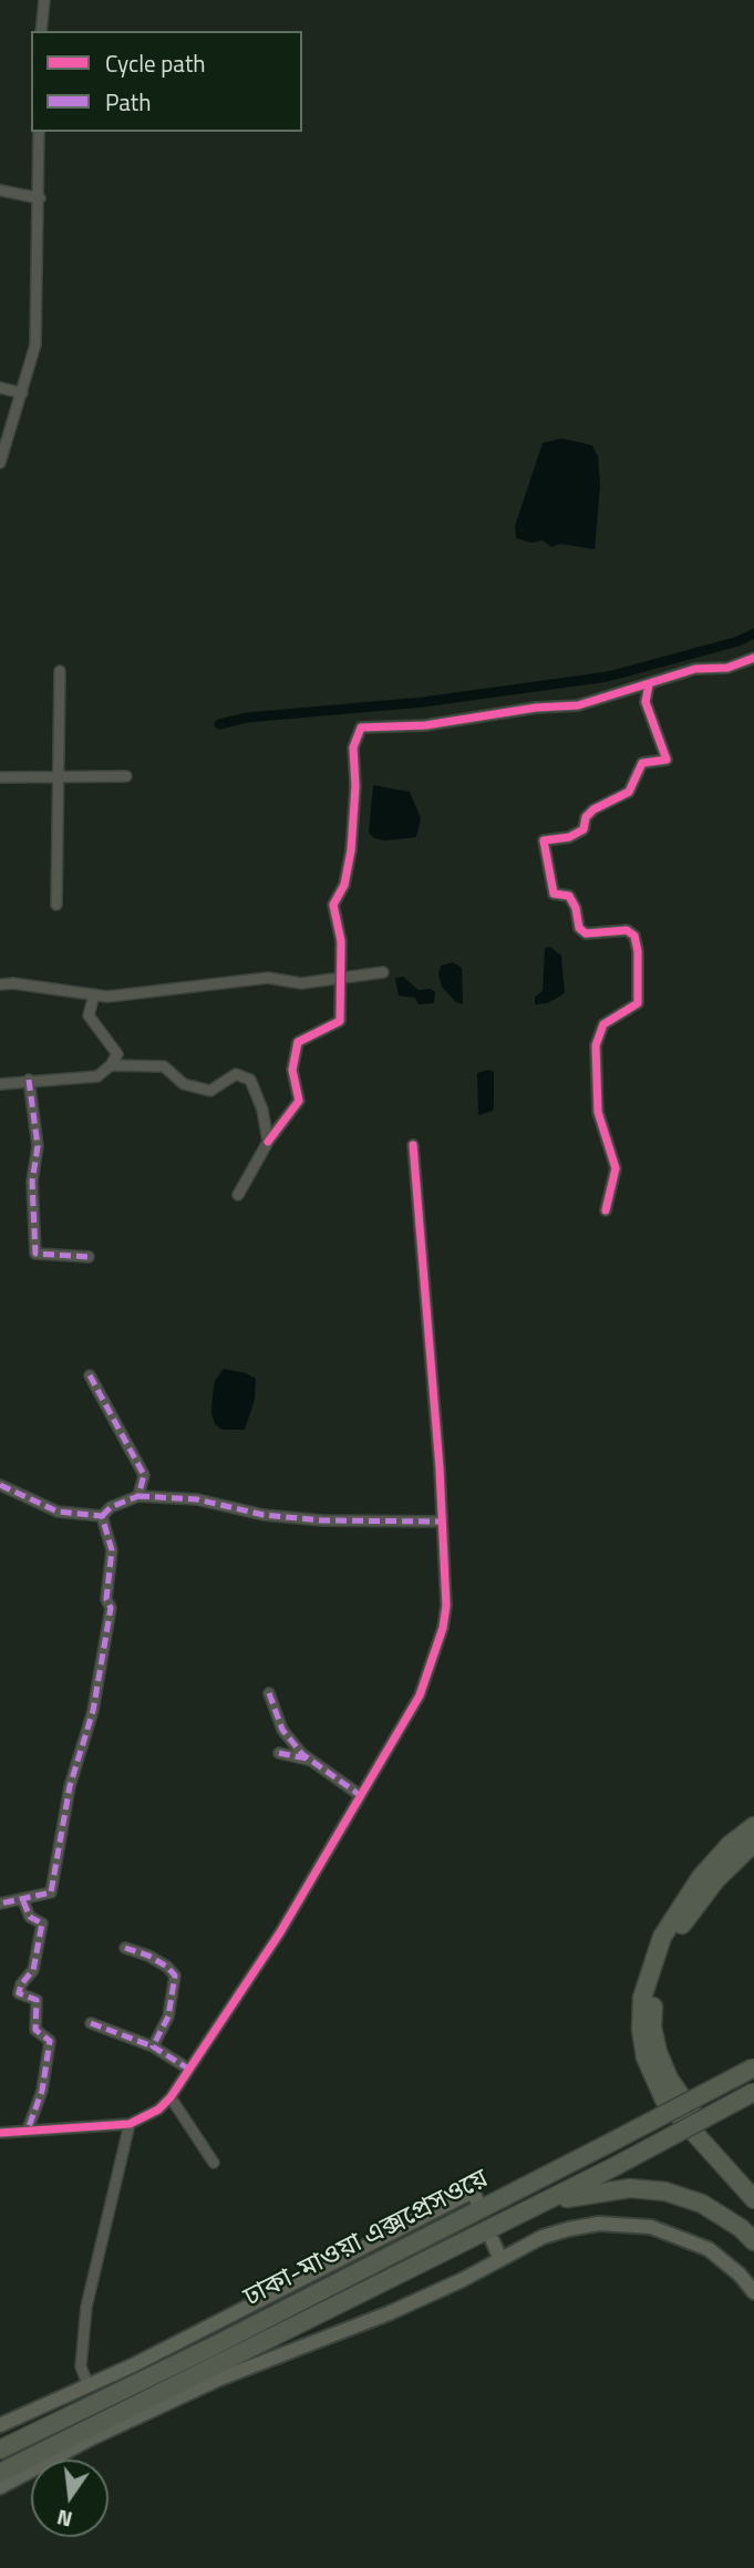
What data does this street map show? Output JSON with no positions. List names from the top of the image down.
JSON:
{
  "streets": {
    "highway": ["ঢাকা-মাওয়া এক্সপ্রেসওয়ে"]
  },
  "legend": ["Cycle path", "Path"],
  "north": "bottom"
}
